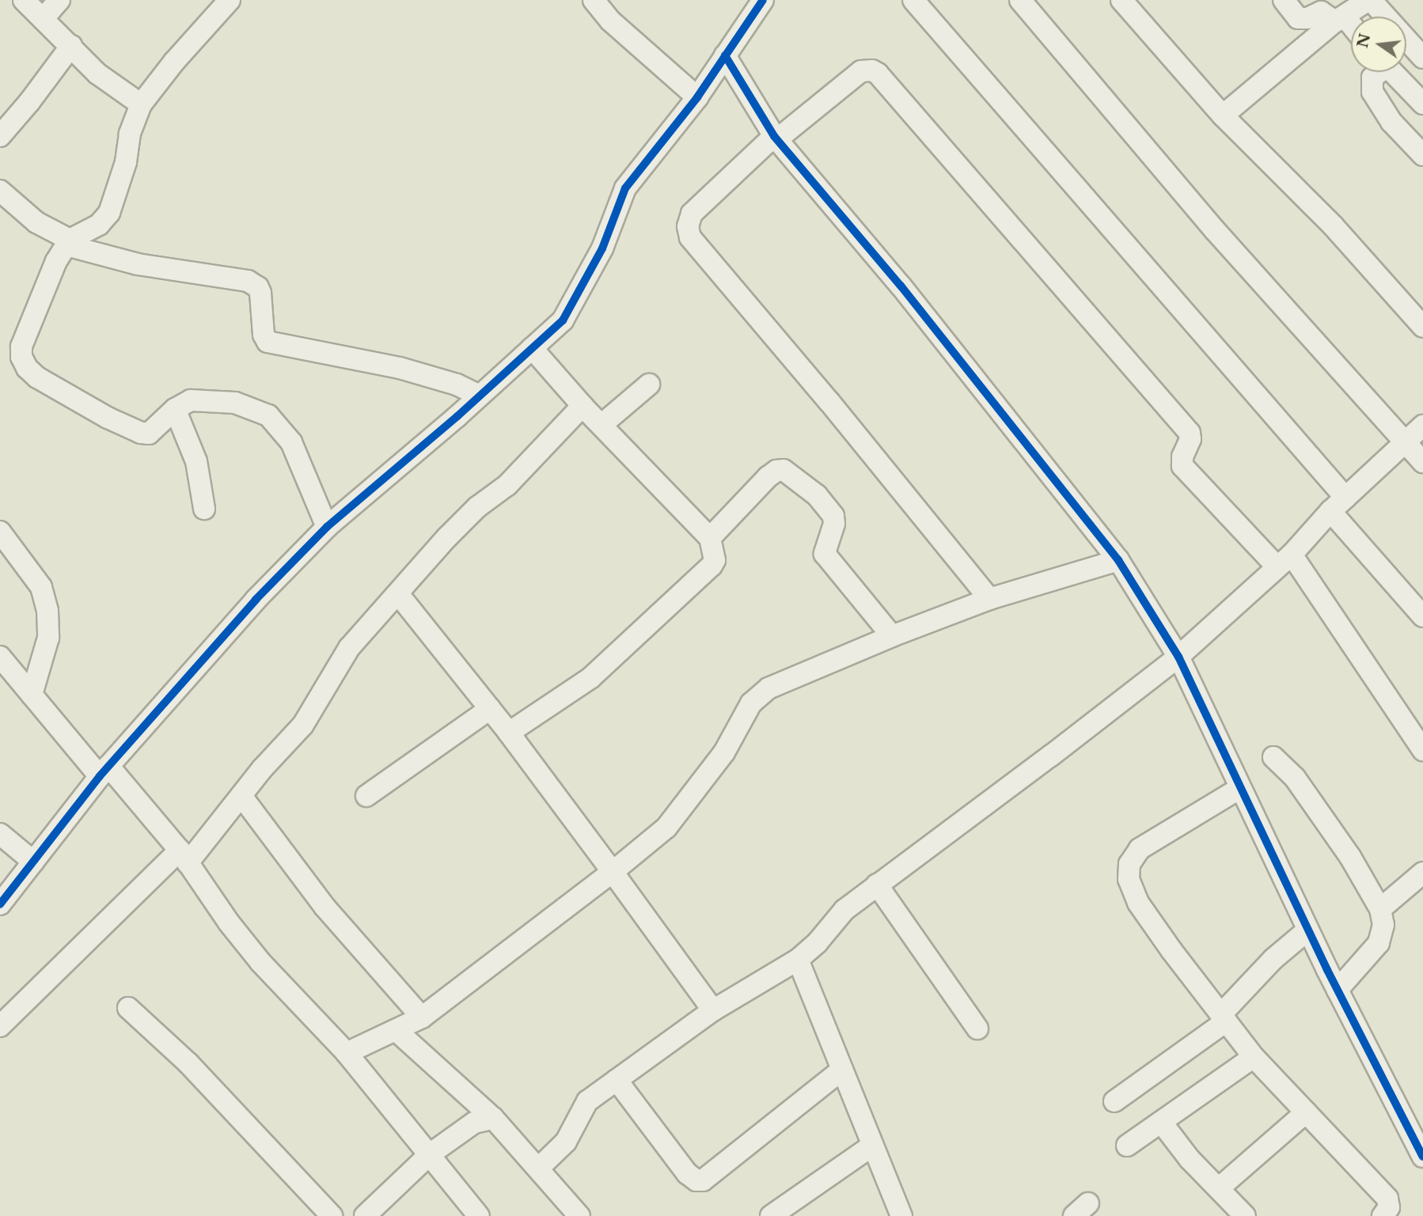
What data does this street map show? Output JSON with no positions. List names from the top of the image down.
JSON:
{
  "north": "left"
}
